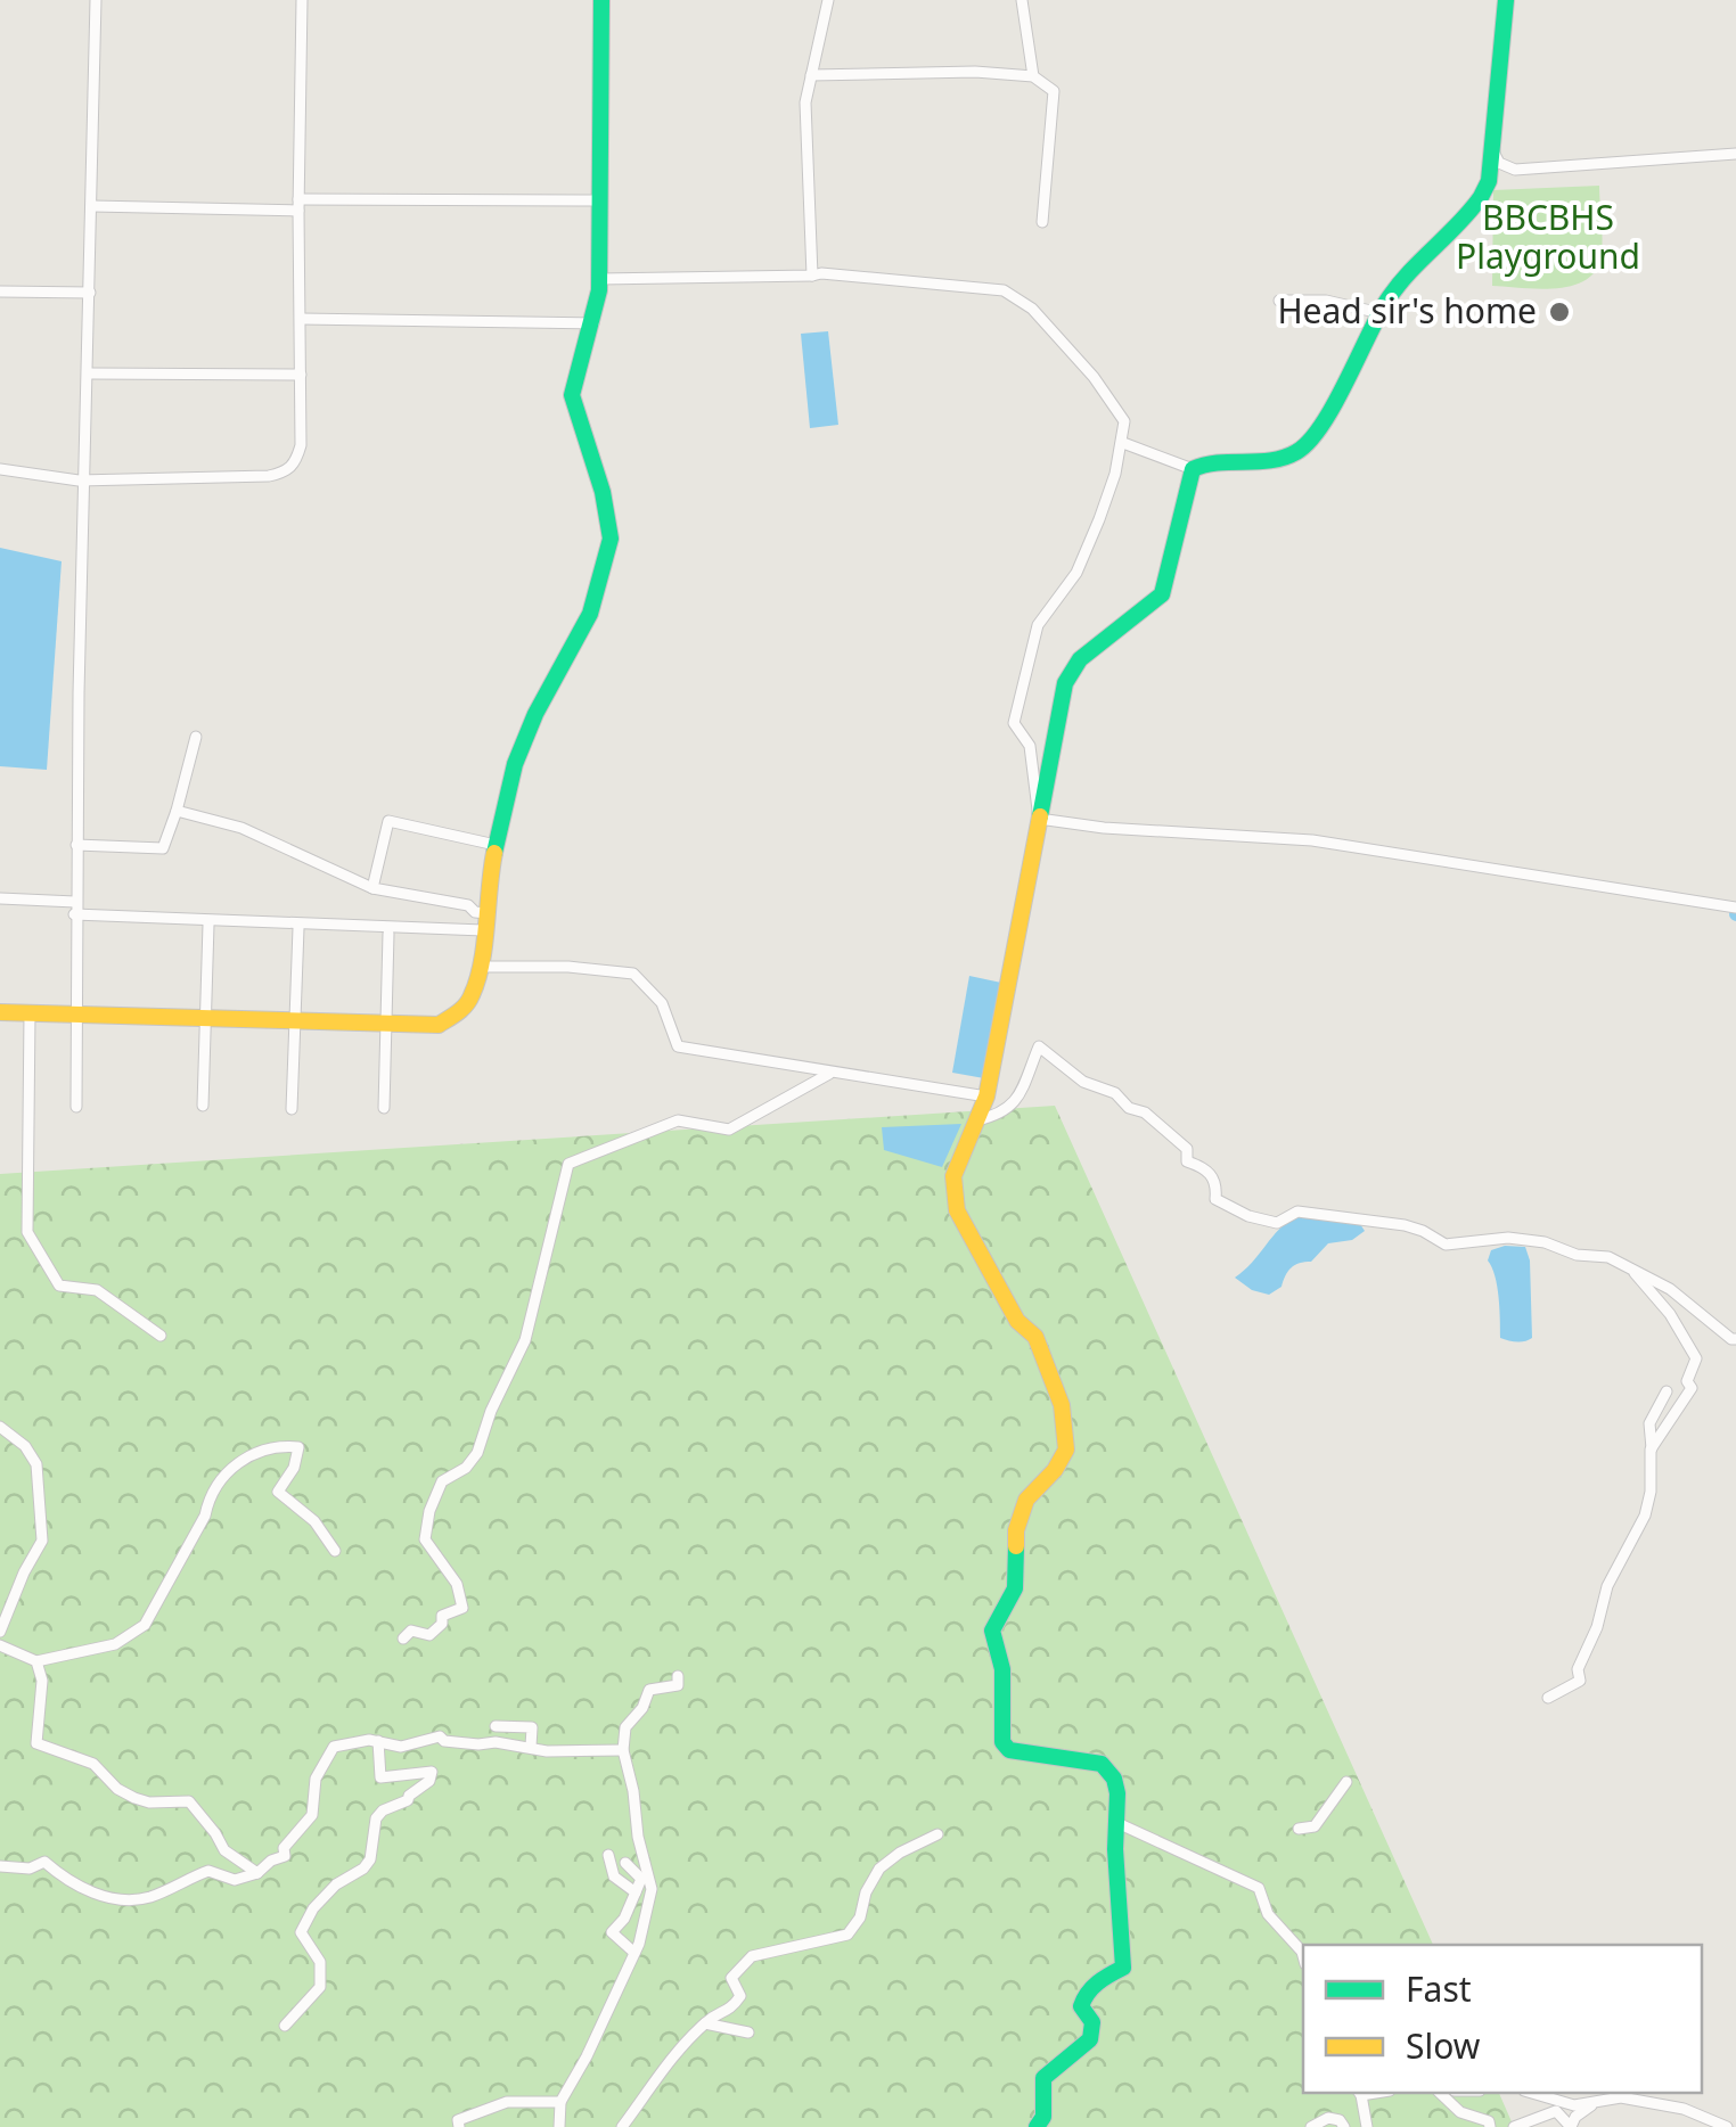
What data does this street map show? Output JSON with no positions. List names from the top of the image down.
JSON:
{
  "parks": ["BBCBHS Playground"],
  "places": ["Head sir's home"],
  "legend": ["Fast", "Slow"]
}
